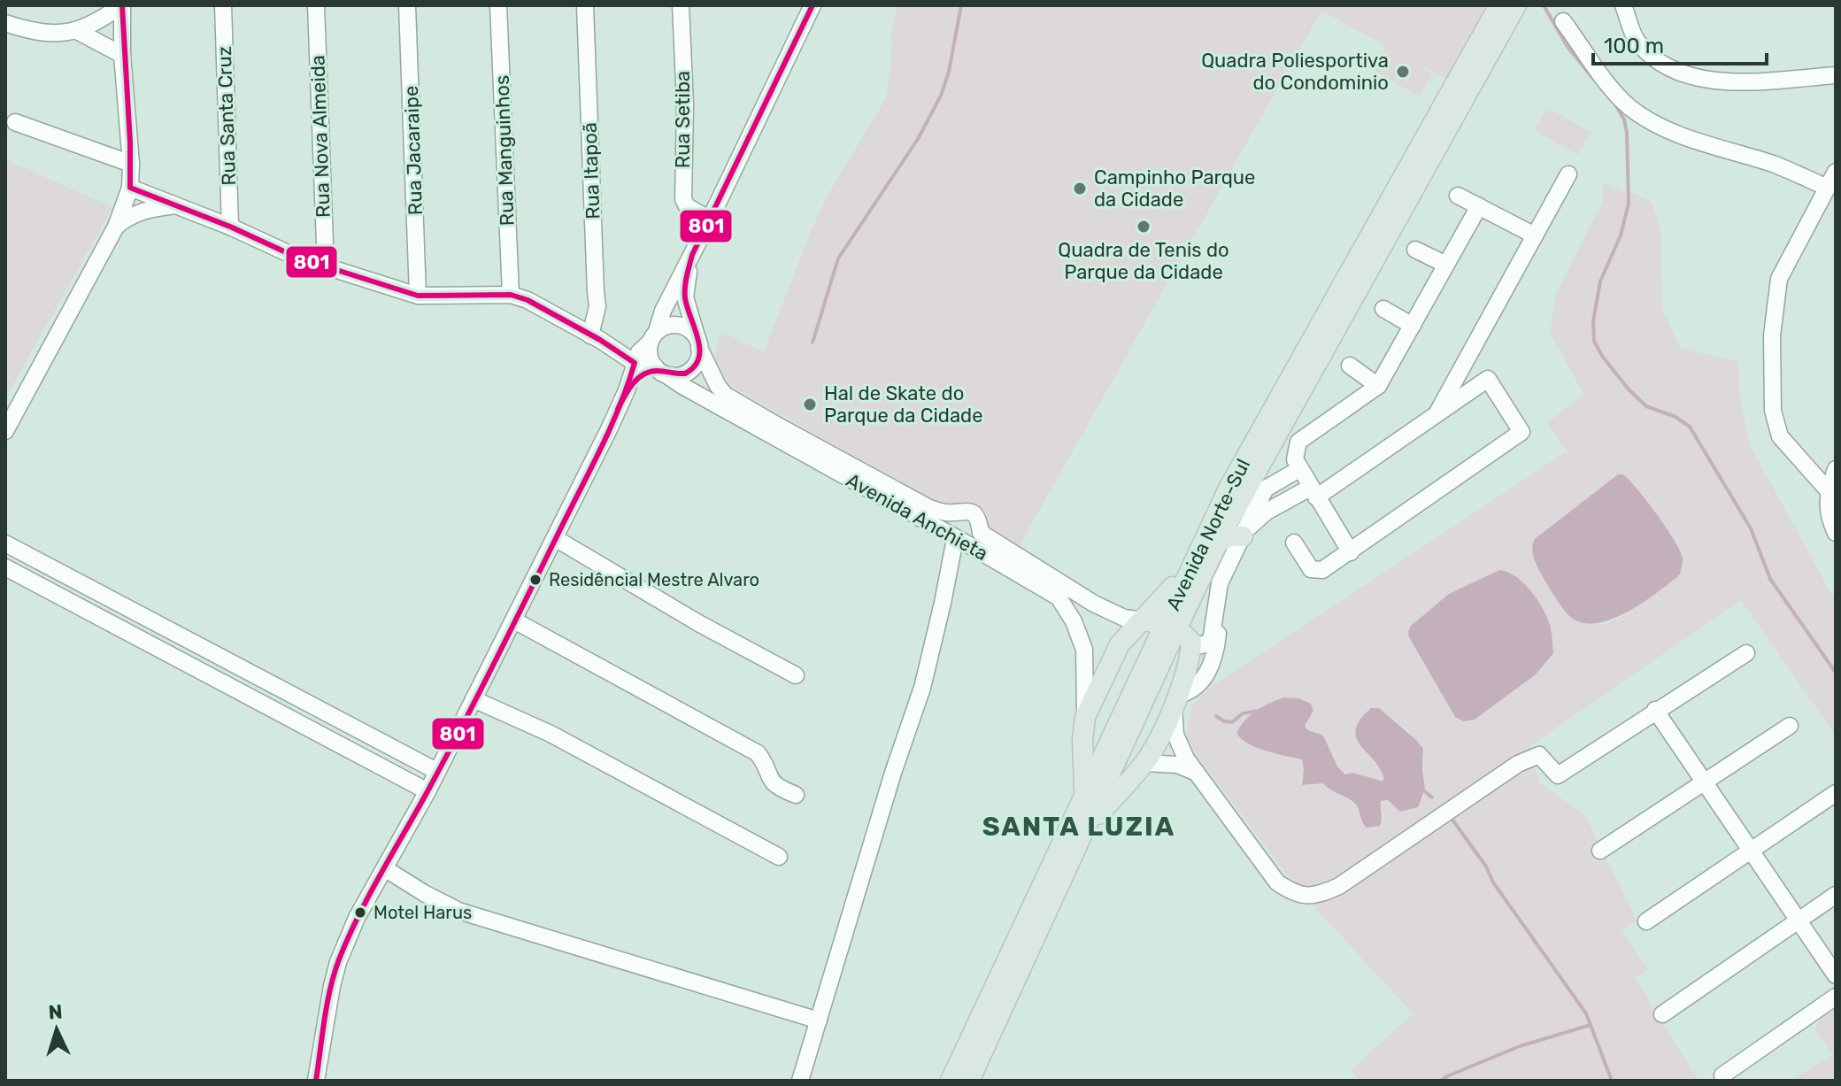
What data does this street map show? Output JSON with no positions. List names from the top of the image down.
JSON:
{
  "streets": {
    "main road": ["Avenida Norte-Sul"],
    "street": [
      "Rua Santa Cruz",
      "Rua Setiba",
      "Rua Nova Almeida",
      "Rua Jacaraipe",
      "Rua Manguinhos",
      "Rua Itapoã",
      "Avenida Anchieta"
    ]
  },
  "crossings": [
    ["Rua Santa Cruz", "Avenida Anchieta"],
    ["Rua Nova Almeida", "Avenida Anchieta"],
    ["Rua Jacaraipe", "Avenida Anchieta"],
    ["Rua Manguinhos", "Avenida Anchieta"],
    ["Rua Itapoã", "Avenida Anchieta"],
    ["Avenida Anchieta", "Avenida Norte-Sul"]
  ],
  "districts": ["SANTA LUZIA"],
  "places": [
    "Quadra Poliesportiva do Condominio",
    "Campinho Parque da Cidade",
    "Quadra de Tenis do Parque da Cidade",
    "Hal de Skate do Parque da Cidade",
    "Residêncial Mestre Alvaro",
    "Motel Harus"
  ],
  "lines": ["transit line 801"],
  "scale_bar": "100 m",
  "north": "top"
}
